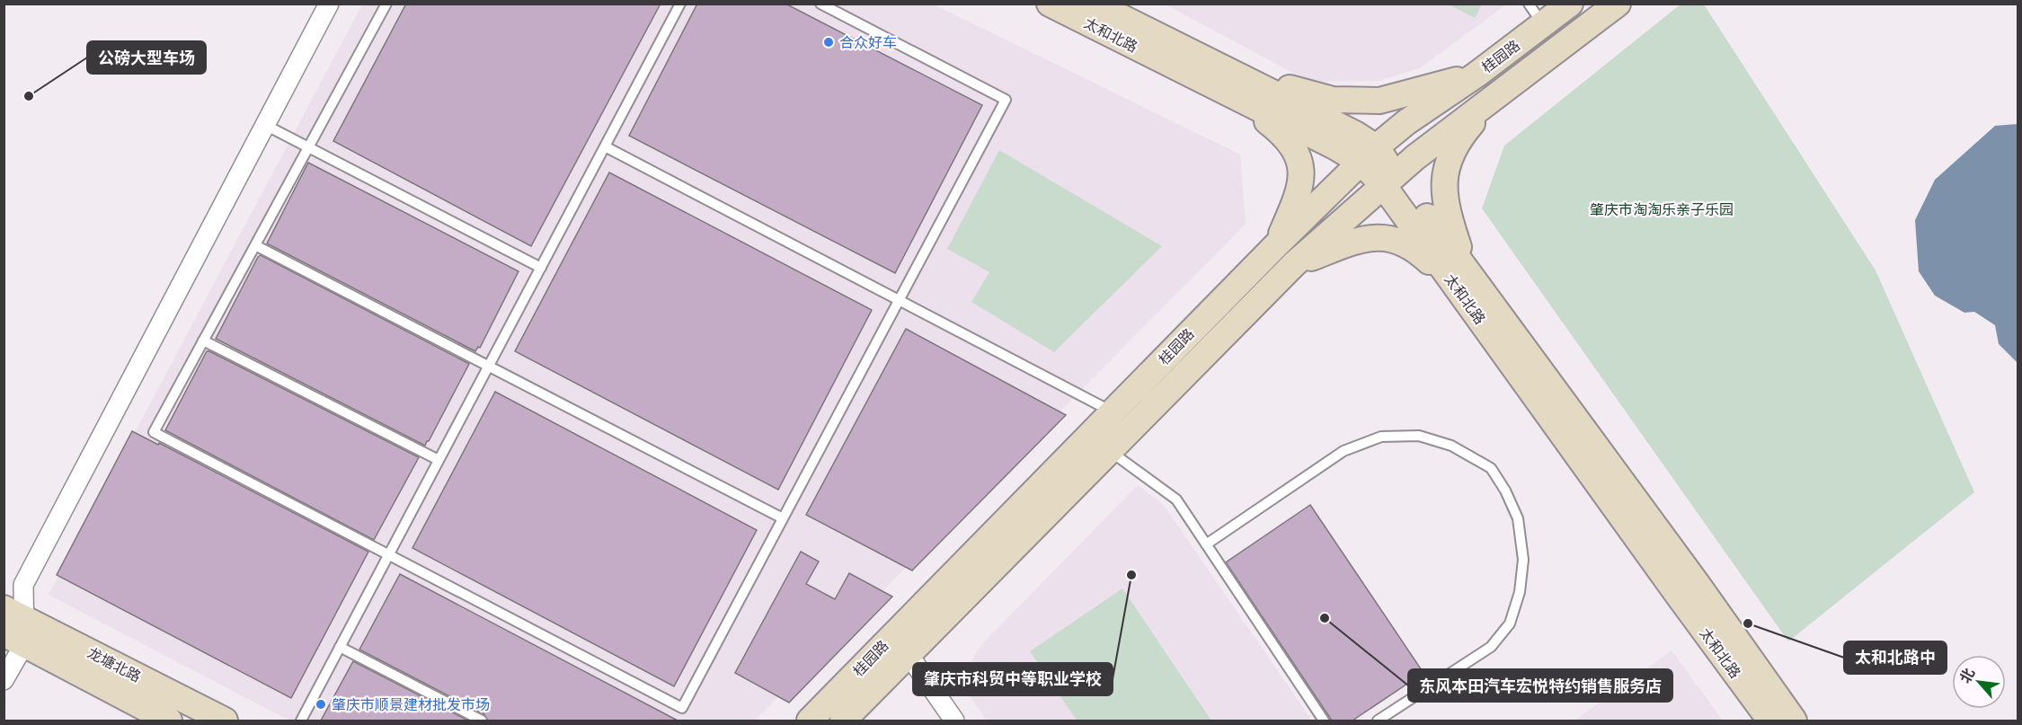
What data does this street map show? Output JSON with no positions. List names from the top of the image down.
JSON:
{
  "streets": {
    "main road": ["太和北路", "桂园路", "龙塘北路"]
  },
  "crossings": [
    ["太和北路", "桂园路"]
  ],
  "parks": ["肇庆市淘淘乐亲子乐园"],
  "places": [
    "合众好车",
    "公磅大型车场",
    "肇庆市科贸中等职业学校",
    "东风本田汽车宏悦特约销售服务店",
    "太和北路中",
    "肇庆市顺景建材批发市场"
  ],
  "north": "top left"
}
